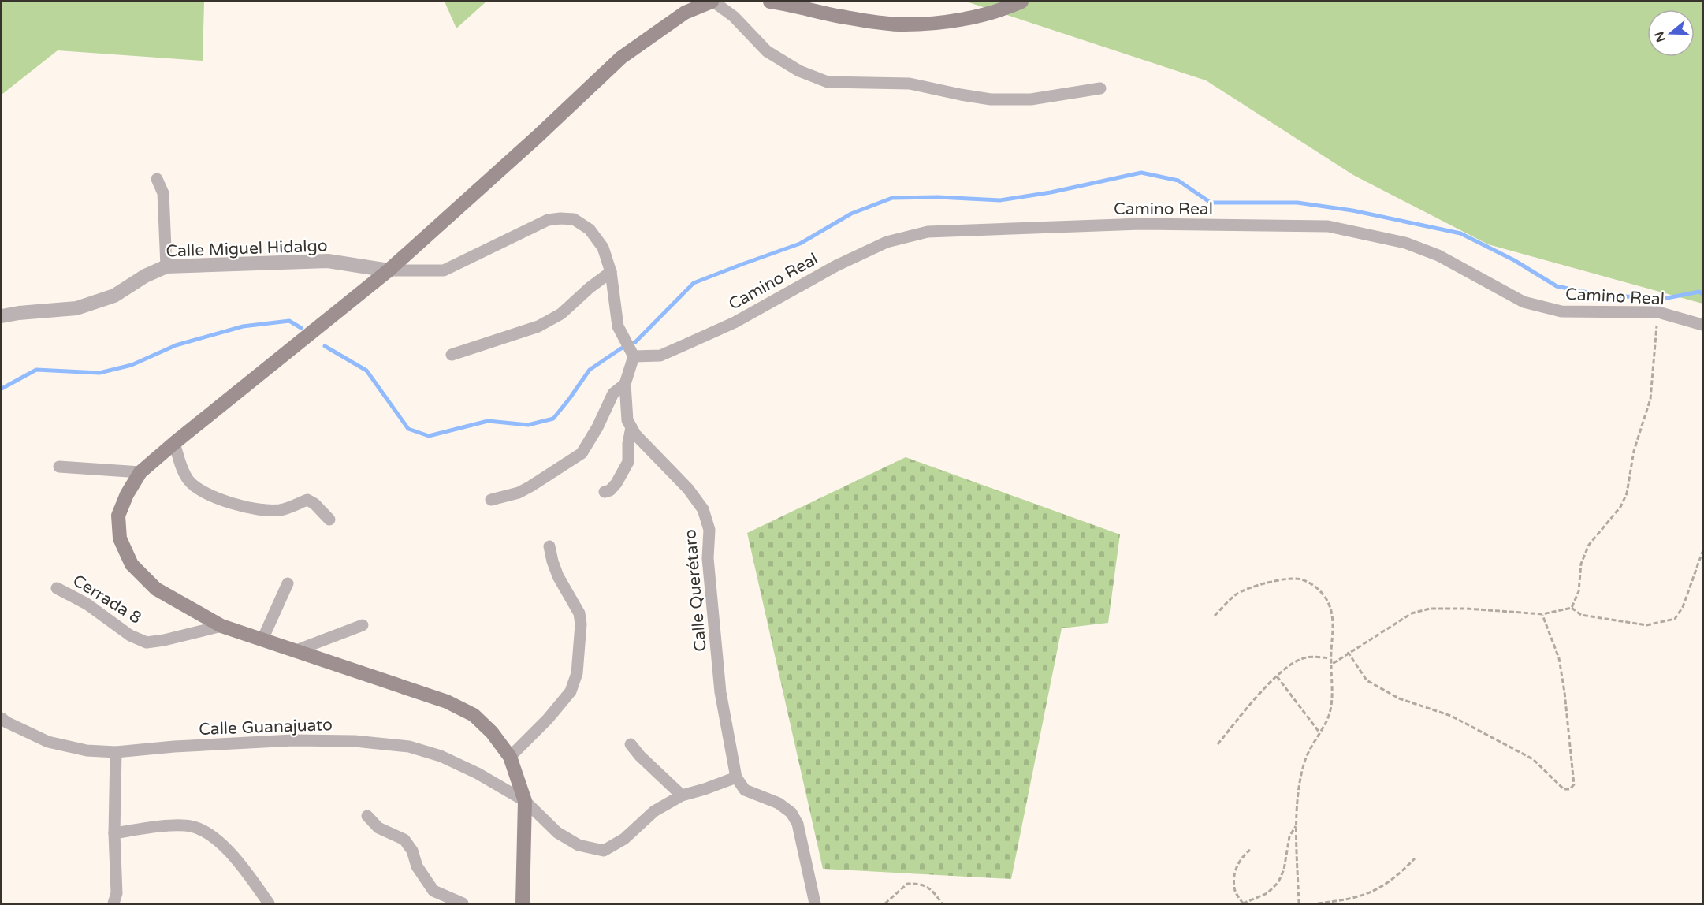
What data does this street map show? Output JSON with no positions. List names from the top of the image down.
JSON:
{
  "streets": {
    "street": [
      "Camino Real",
      "Calle Miguel Hidalgo",
      "Calle Querétaro",
      "Cerrada 8",
      "Calle Guanajuato"
    ]
  },
  "crossings": [
    ["Camino Real", "Calle Querétaro"]
  ],
  "north": "left"
}
